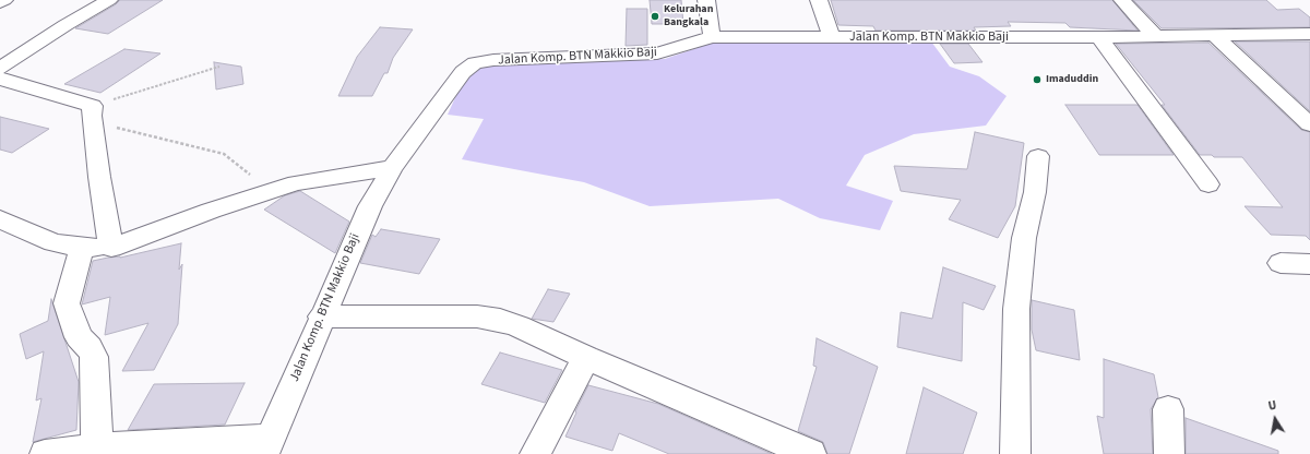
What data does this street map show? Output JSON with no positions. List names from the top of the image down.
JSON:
{
  "streets": {
    "street": ["Jalan Komp. BTN Makkio Baji"]
  },
  "places": ["Kelurahan Bangkala", "Imaduddin"],
  "north": "top"
}
